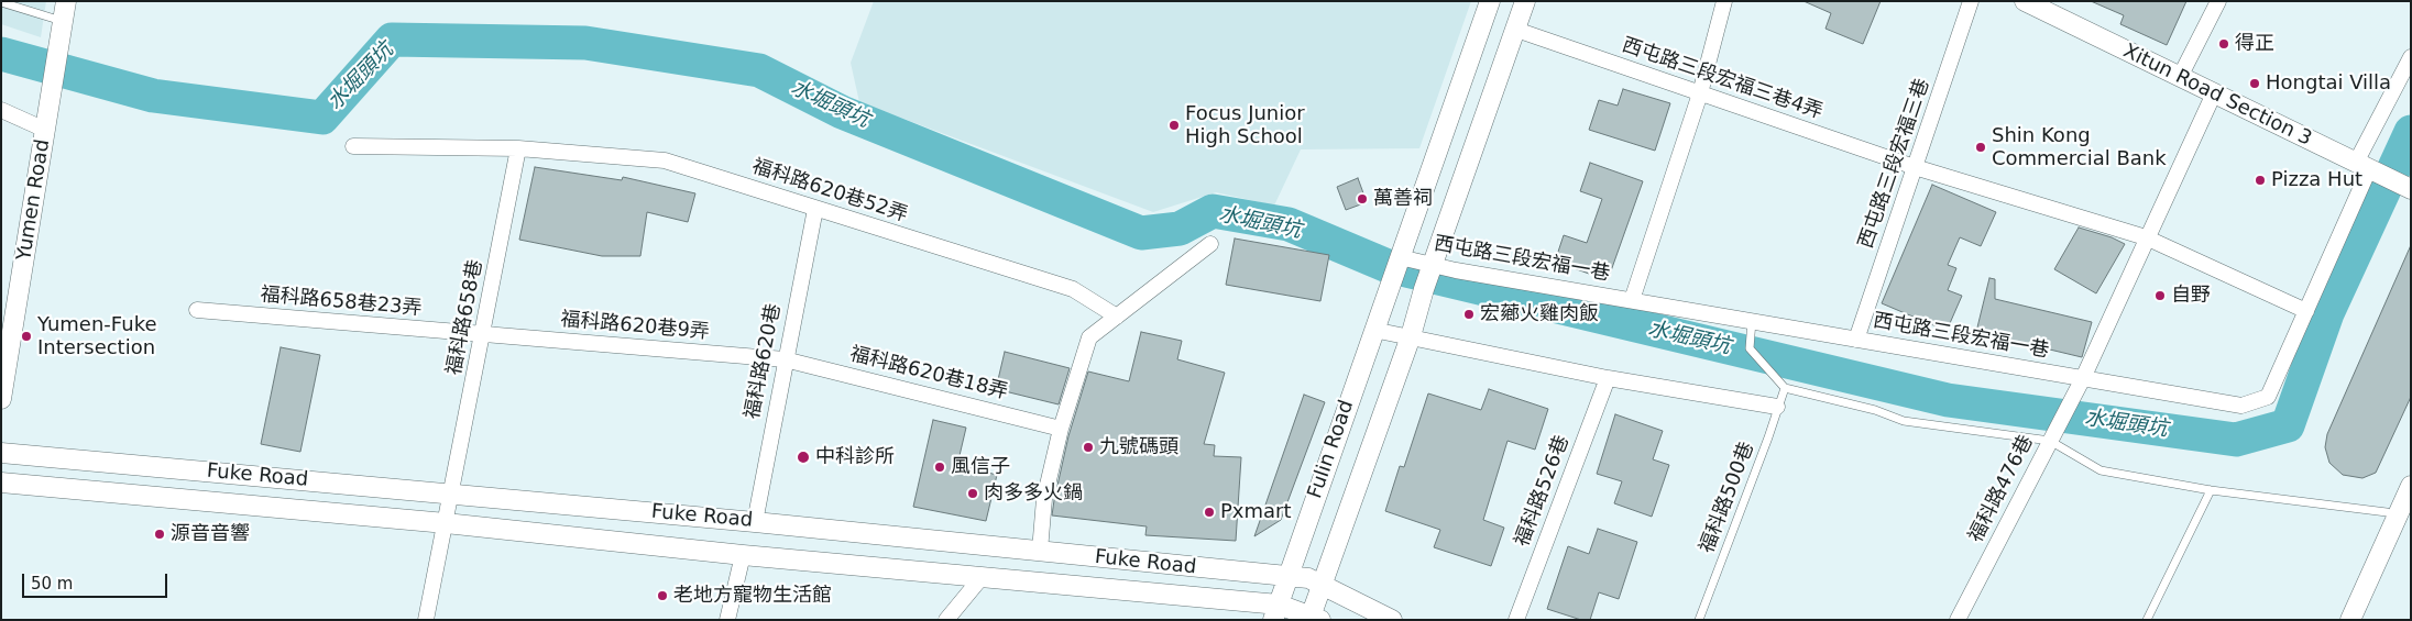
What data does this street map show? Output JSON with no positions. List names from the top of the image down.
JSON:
{
  "streets": {
    "street": [
      "西屯路三段宏福三巷4弄",
      "Xitun Road Section 3",
      "西屯路三段宏福三巷",
      "福科路620巷52弄",
      "Yumen Road",
      "西屯路三段宏福一巷",
      "福科路658巷23弄",
      "福科路658巷",
      "福科路620巷9弄",
      "福科路620巷",
      "福科路620巷18弄",
      "Fulin Road",
      "Fuke Road",
      "福科路476巷",
      "福科路526巷"
    ],
    "lane": ["福科路500巷"]
  },
  "crossings": [
    ["西屯路三段宏福三巷4弄", "西屯路三段宏福三巷"],
    ["西屯路三段宏福三巷4弄", "西屯路三段宏福一巷"],
    ["西屯路三段宏福三巷4弄", "福科路476巷"],
    ["Xitun Road Section 3", "西屯路三段宏福一巷"],
    ["Xitun Road Section 3", "福科路476巷"],
    ["西屯路三段宏福三巷", "西屯路三段宏福一巷"],
    ["福科路620巷52弄", "福科路658巷"],
    ["福科路620巷52弄", "福科路620巷"],
    ["西屯路三段宏福一巷", "Fulin Road"],
    ["西屯路三段宏福一巷", "福科路476巷"],
    ["福科路658巷23弄", "福科路658巷"],
    ["福科路658巷23弄", "福科路620巷9弄"],
    ["福科路658巷", "福科路620巷9弄"],
    ["福科路658巷", "Fuke Road"],
    ["福科路620巷9弄", "福科路620巷"],
    ["福科路620巷9弄", "福科路620巷18弄"],
    ["福科路620巷", "福科路620巷18弄"],
    ["福科路620巷", "Fuke Road"],
    ["Fulin Road", "Fuke Road"]
  ],
  "water": ["水堀頭坑"],
  "places": [
    "得正",
    "Hongtai Villa",
    "Focus Junior High School",
    "Shin Kong Commercial Bank",
    "Pizza Hut",
    "萬善祠",
    "自野",
    "宏薌火雞肉飯",
    "Yumen-Fuke Intersection",
    "九號碼頭",
    "中科診所",
    "風信子",
    "肉多多火鍋",
    "Pxmart",
    "源音音響",
    "老地方寵物生活館"
  ],
  "scale_bar": "50 m"
}
